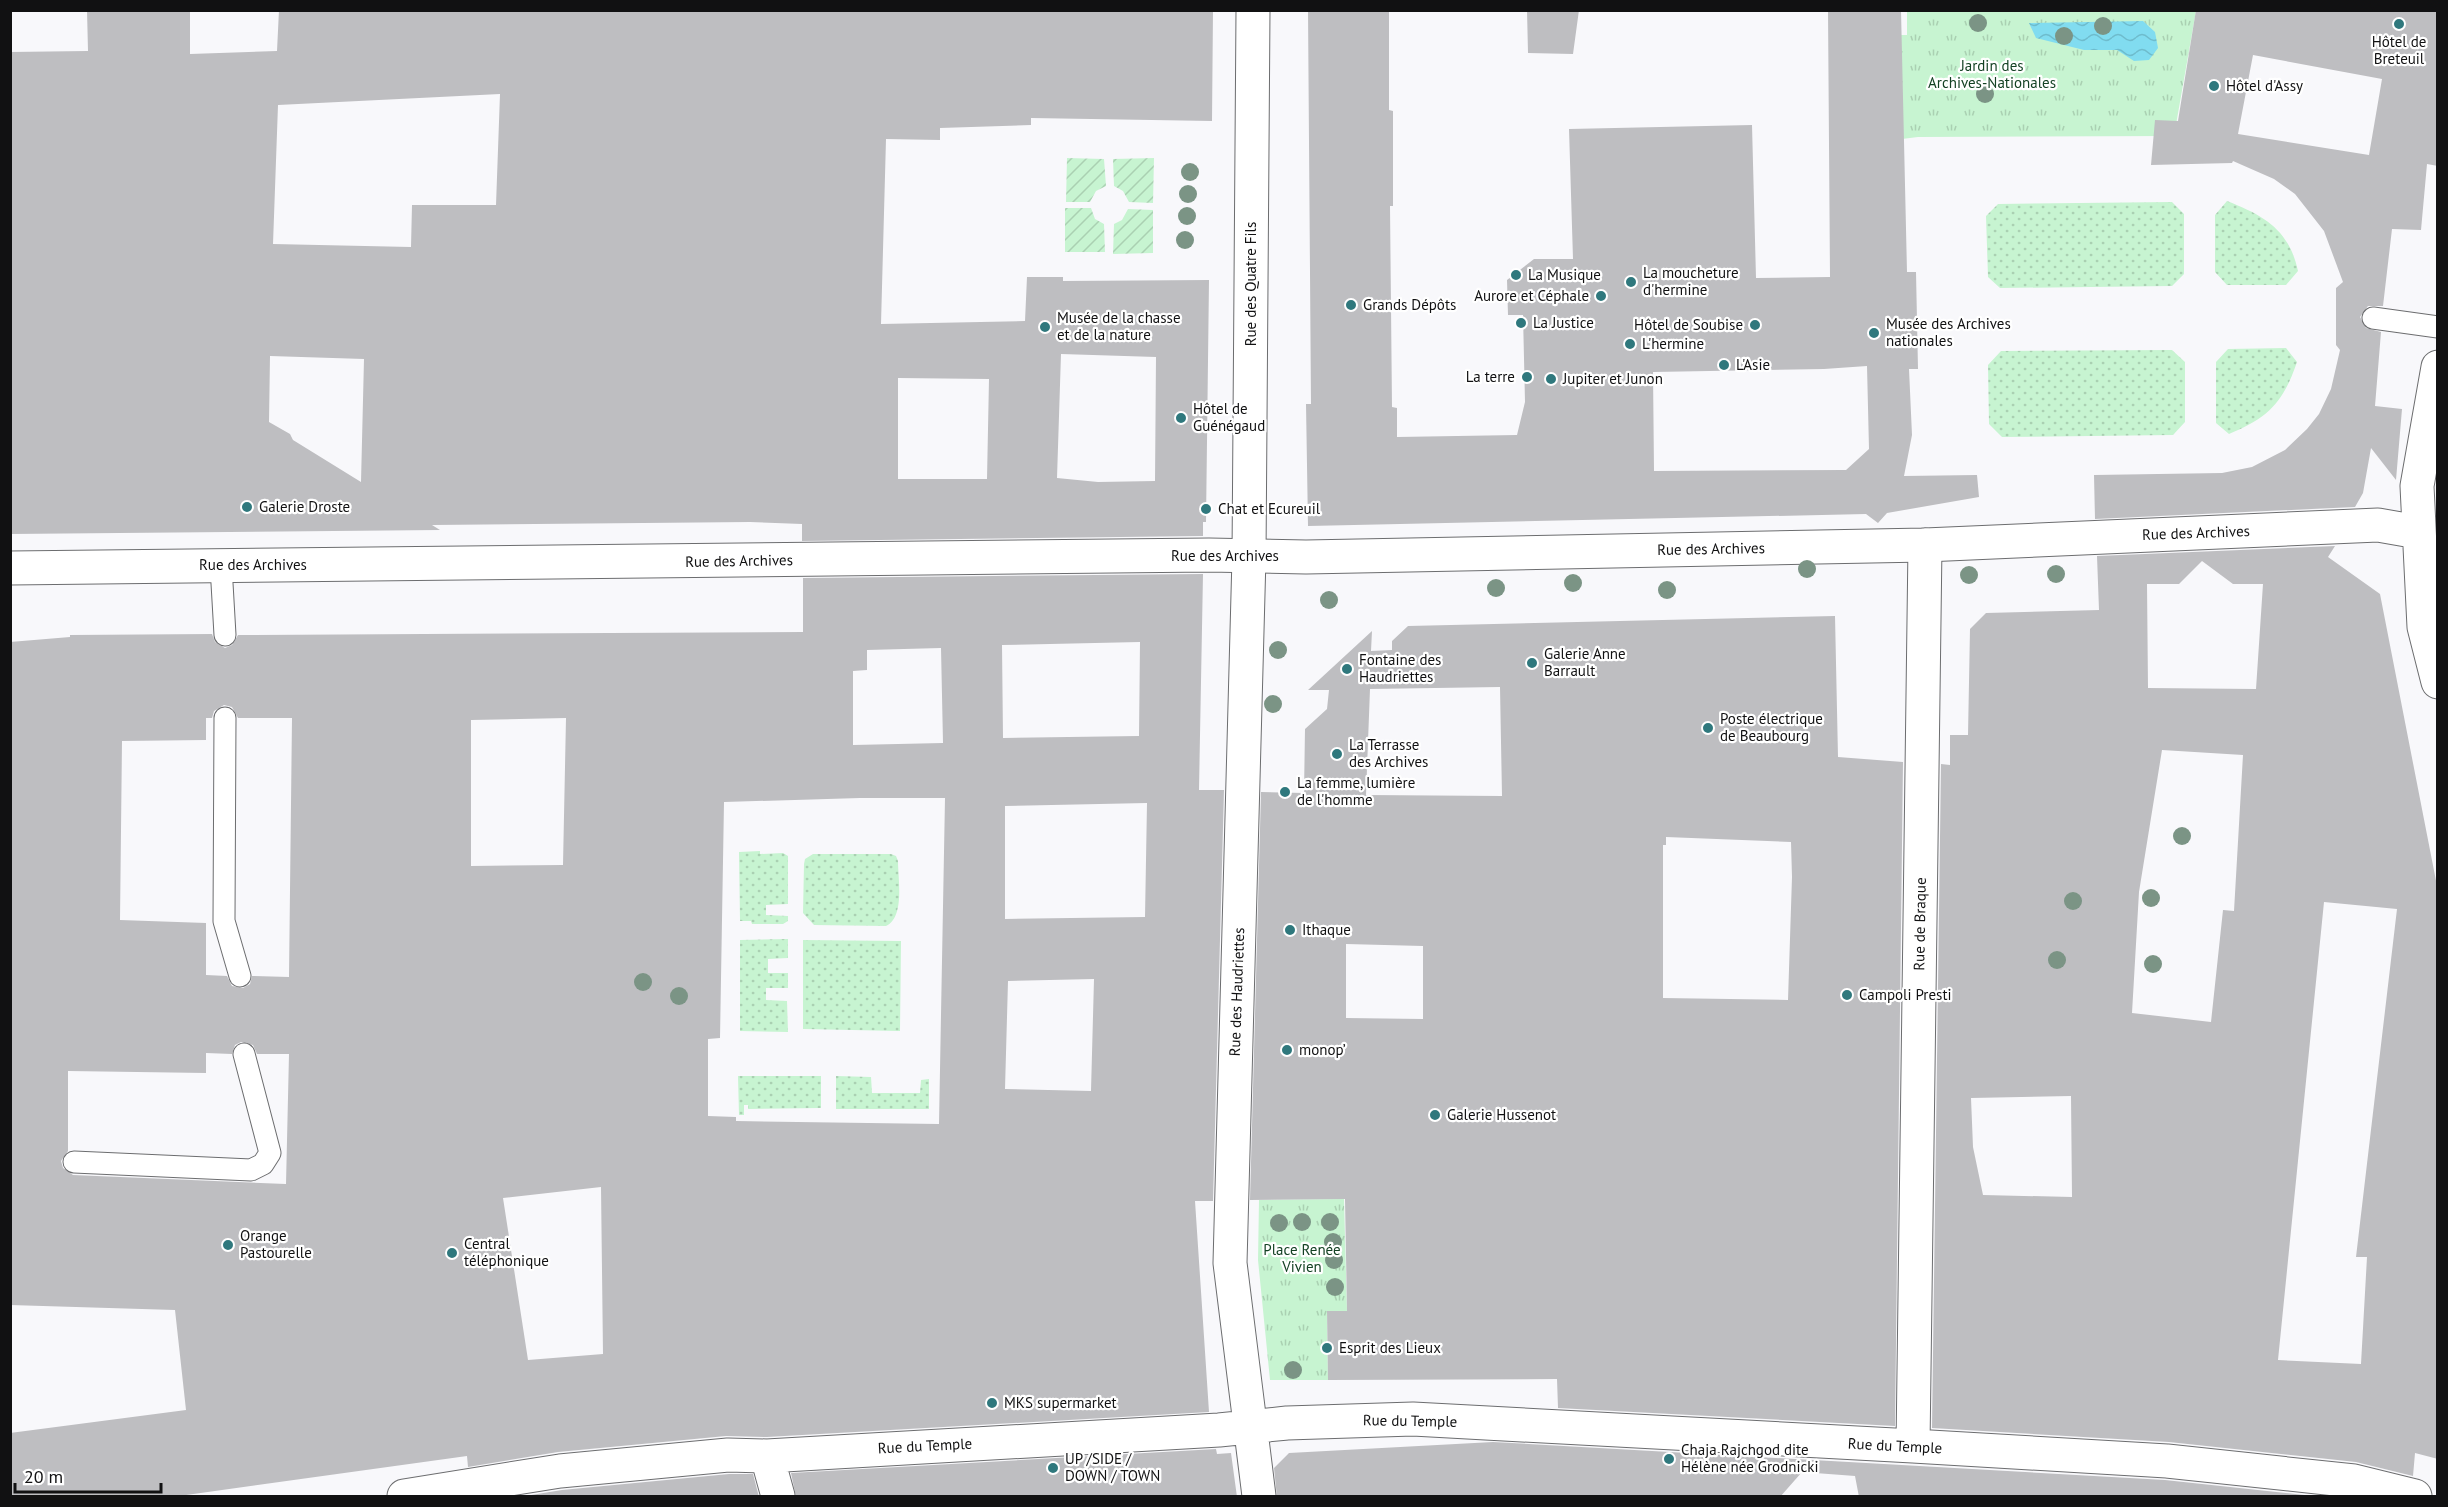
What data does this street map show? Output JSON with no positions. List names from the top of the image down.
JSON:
{
  "streets": {
    "street": [
      "Rue des Quatre Fils",
      "Rue des Archives",
      "Rue de Braque",
      "Rue des Haudriettes",
      "Rue du Temple"
    ]
  },
  "crossings": [
    ["Rue des Quatre Fils", "Rue des Archives"],
    ["Rue des Quatre Fils", "Rue des Haudriettes"],
    ["Rue des Archives", "Rue de Braque"],
    ["Rue des Archives", "Rue des Haudriettes"],
    ["Rue de Braque", "Rue du Temple"],
    ["Rue des Haudriettes", "Rue du Temple"]
  ],
  "parks": ["Jardin des Archives-Nationales", "Place Renée Vivien"],
  "places": [
    "Hôtel de Breteuil",
    "Hôtel d'Assy",
    "La Musique",
    "La moucheture d'hermine",
    "Aurore et Céphale",
    "Grands Dépôts",
    "La Justice",
    "Hôtel de Soubise",
    "Musée de la chasse et de la nature",
    "Musée des Archives nationales",
    "L'hermine",
    "L'Asie",
    "La terre",
    "Jupiter et Junon",
    "Hôtel de Guénégaud",
    "Galerie Droste",
    "Chat et Ecureuil",
    "Galerie Anne Barrault",
    "Fontaine des Haudriettes",
    "Poste électrique de Beaubourg",
    "La Terrasse des Archives",
    "La femme, lumière de l'homme",
    "Ithaque",
    "Campoli Presti",
    "monop’",
    "Galerie Hussenot",
    "Orange Pastourelle",
    "Central téléphonique",
    "Esprit des Lieux",
    "MKS supermarket",
    "Chaja Rajchgod dite Hélène née Grodnicki",
    "UP /SIDE / DOWN / TOWN"
  ],
  "scale_bar": "20 m"
}
